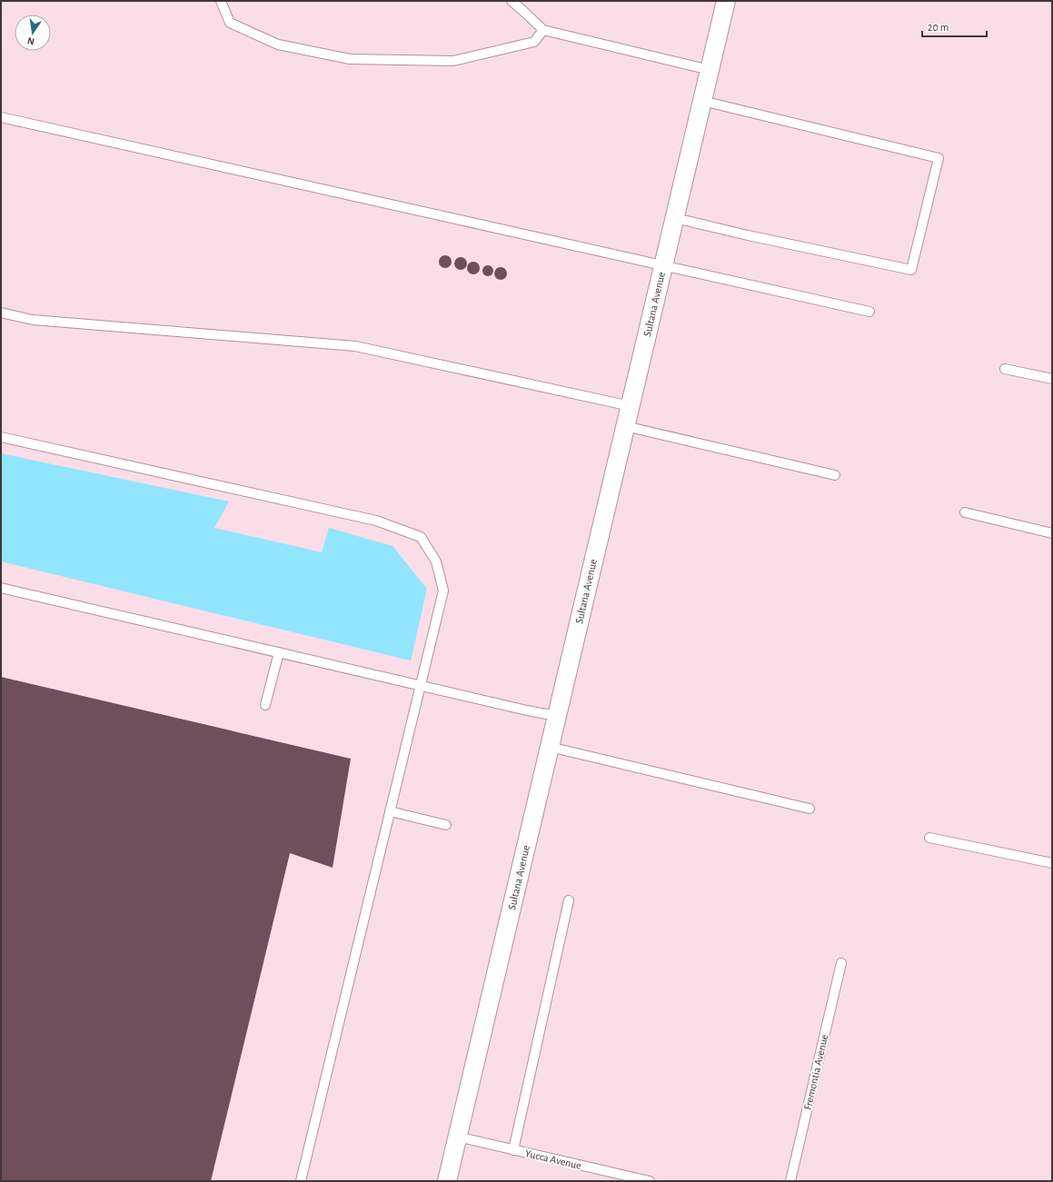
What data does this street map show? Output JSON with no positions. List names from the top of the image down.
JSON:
{
  "streets": {
    "street": ["Sultana Avenue"],
    "lane": ["Fremontia Avenue", "Yucca Avenue"]
  },
  "crossings": [
    ["Sultana Avenue", "Yucca Avenue"]
  ],
  "scale_bar": "20 m",
  "north": "bottom"
}
